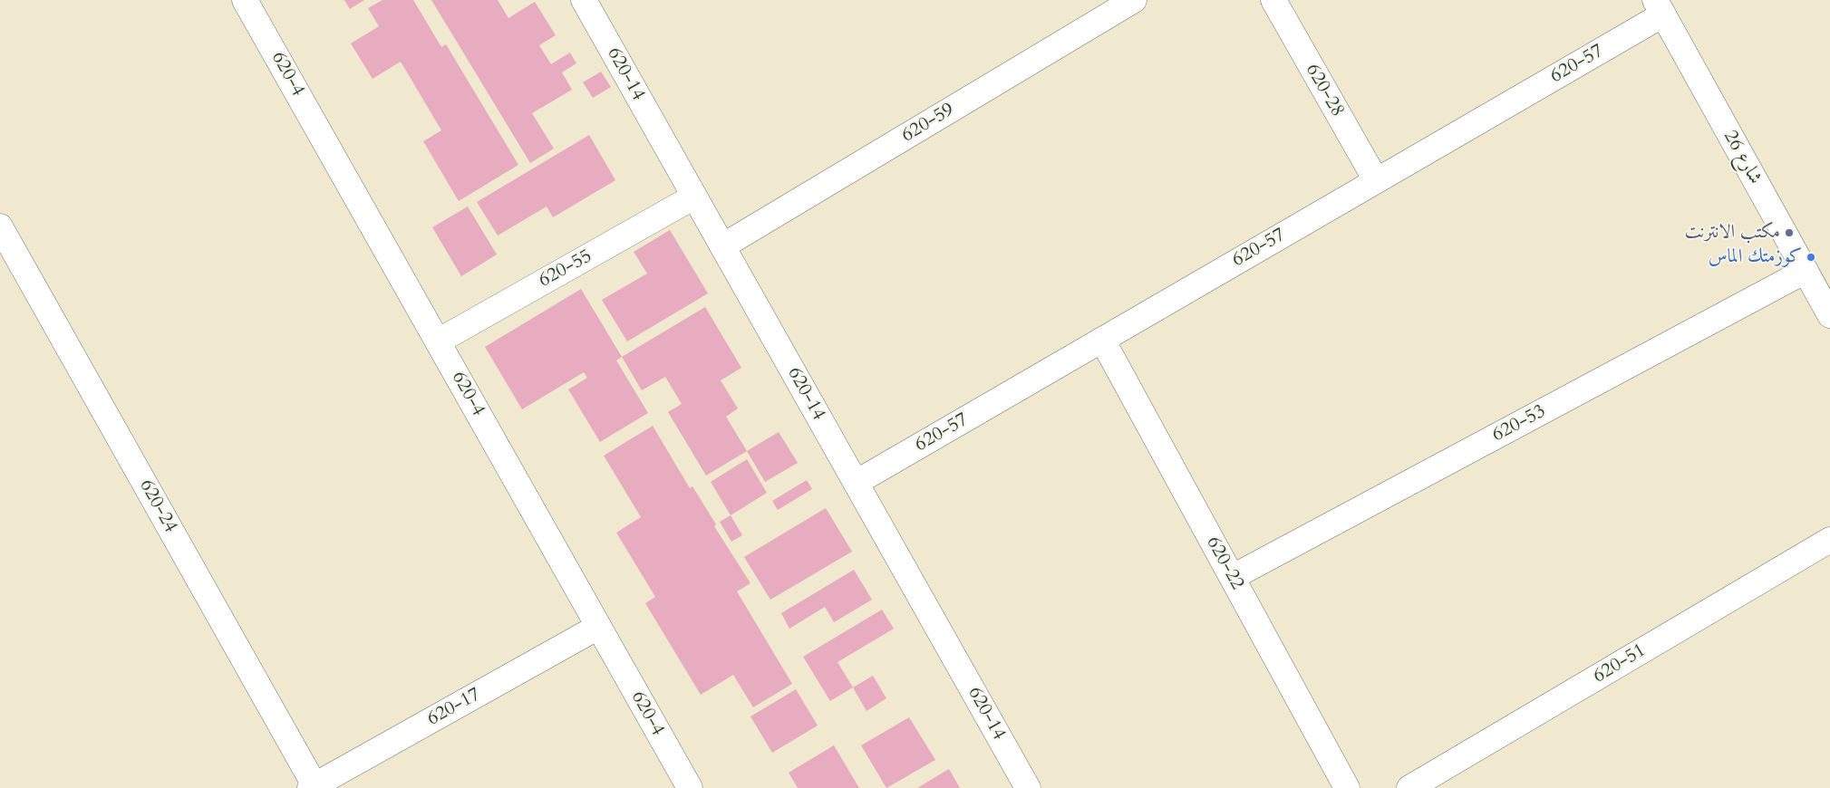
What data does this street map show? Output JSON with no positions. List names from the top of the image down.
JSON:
{
  "streets": {
    "street": [
      "620-57",
      "620-4",
      "620-14",
      "620-28",
      "620-59",
      "شارع 26",
      "620-55",
      "620-53",
      "620-24",
      "620-22",
      "620-51",
      "620-17"
    ]
  },
  "crossings": [
    ["620-57", "620-14"],
    ["620-57", "620-28"],
    ["620-57", "شارع 26"],
    ["620-57", "620-22"],
    ["620-4", "620-55"],
    ["620-4", "620-17"],
    ["620-14", "620-59"],
    ["620-14", "620-55"],
    ["شارع 26", "620-53"],
    ["620-53", "620-22"],
    ["620-24", "620-17"]
  ],
  "places": ["مكتب الانترنت", "كوزمتك الماس"]
}
